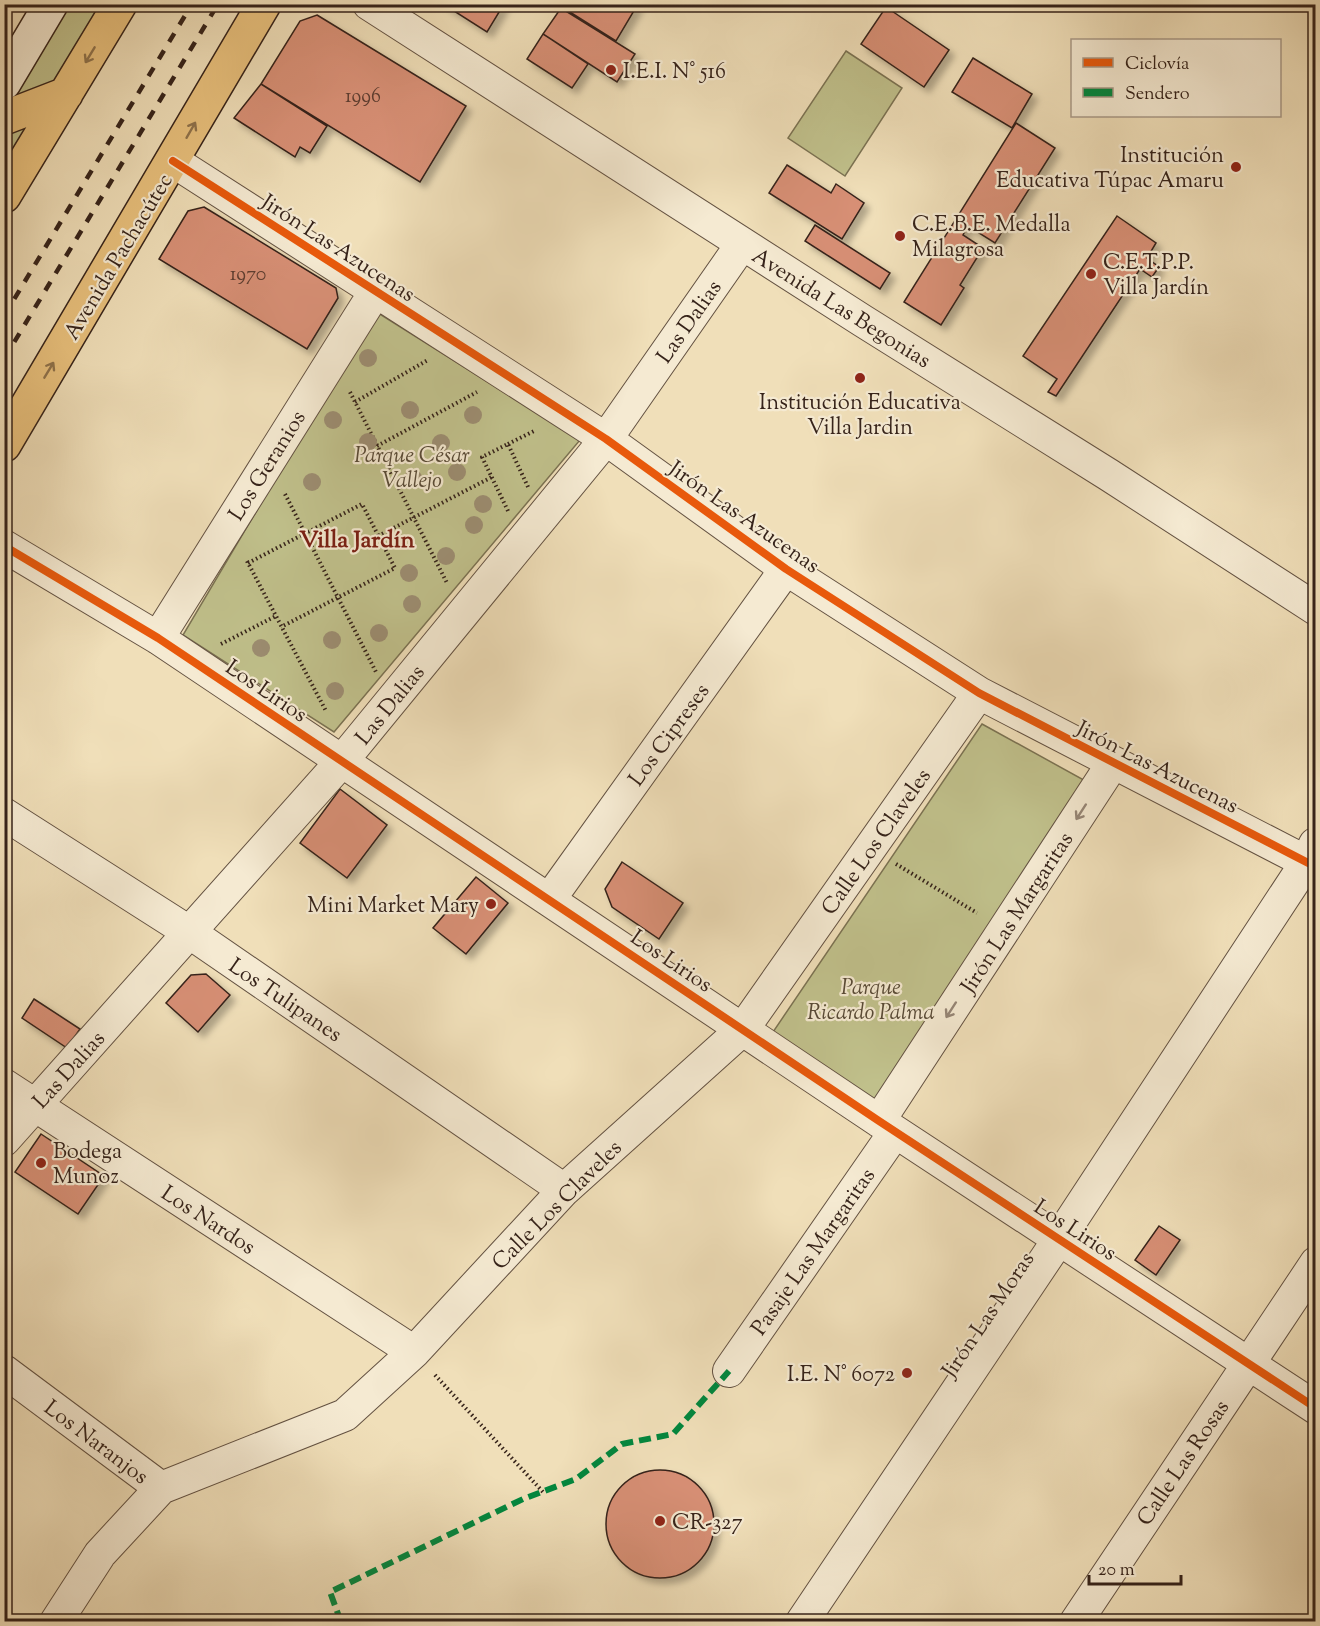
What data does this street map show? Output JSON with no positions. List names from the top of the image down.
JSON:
{
  "streets": {
    "main road": ["Avenida Pachacútec"],
    "street": [
      "Jirón Las Azucenas",
      "Avenida Las Begonias",
      "Las Dalias",
      "Los Geranios",
      "Los Lirios",
      "Los Cipreses",
      "Calle Los Claveles",
      "Jirón Las Margaritas",
      "Los Tulipanes",
      "Los Nardos",
      "Pasaje Las Margaritas",
      "Jirón Las Moras",
      "Los Naranjos",
      "Calle Las Rosas"
    ]
  },
  "crossings": [
    ["Jirón Las Azucenas", "Avenida Pachacútec"],
    ["Jirón Las Azucenas", "Las Dalias"],
    ["Jirón Las Azucenas", "Los Geranios"],
    ["Jirón Las Azucenas", "Los Cipreses"],
    ["Jirón Las Azucenas", "Calle Los Claveles"],
    ["Jirón Las Azucenas", "Jirón Las Margaritas"],
    ["Jirón Las Azucenas", "Jirón Las Moras"],
    ["Avenida Las Begonias", "Las Dalias"],
    ["Las Dalias", "Los Lirios"],
    ["Las Dalias", "Los Tulipanes"],
    ["Las Dalias", "Los Nardos"],
    ["Los Geranios", "Los Lirios"],
    ["Los Lirios", "Los Cipreses"],
    ["Los Lirios", "Calle Los Claveles"],
    ["Los Lirios", "Jirón Las Margaritas"],
    ["Los Lirios", "Pasaje Las Margaritas"],
    ["Los Lirios", "Jirón Las Moras"],
    ["Los Lirios", "Calle Las Rosas"],
    ["Calle Los Claveles", "Los Tulipanes"],
    ["Calle Los Claveles", "Los Nardos"],
    ["Calle Los Claveles", "Los Naranjos"],
    ["Jirón Las Margaritas", "Pasaje Las Margaritas"]
  ],
  "one_way": ["Jirón Las Margaritas"],
  "districts": ["Villa Jardín"],
  "parks": ["Parque César Vallejo", "Parque Ricardo Palma"],
  "places": [
    "I.E.I. N° 516",
    "Institución Educativa Túpac Amaru",
    "C.E.B.E. Medalla Milagrosa",
    "C.E.T.P.P. Villa Jardín",
    "Institución Educativa Villa Jardin",
    "Mini Market Mary",
    "Bodega Munoz",
    "I.E. N° 6072",
    "CR-327"
  ],
  "house_numbers": ["1996", "1970"],
  "legend": ["Ciclovía", "Sendero"],
  "scale_bar": "20 m"
}
